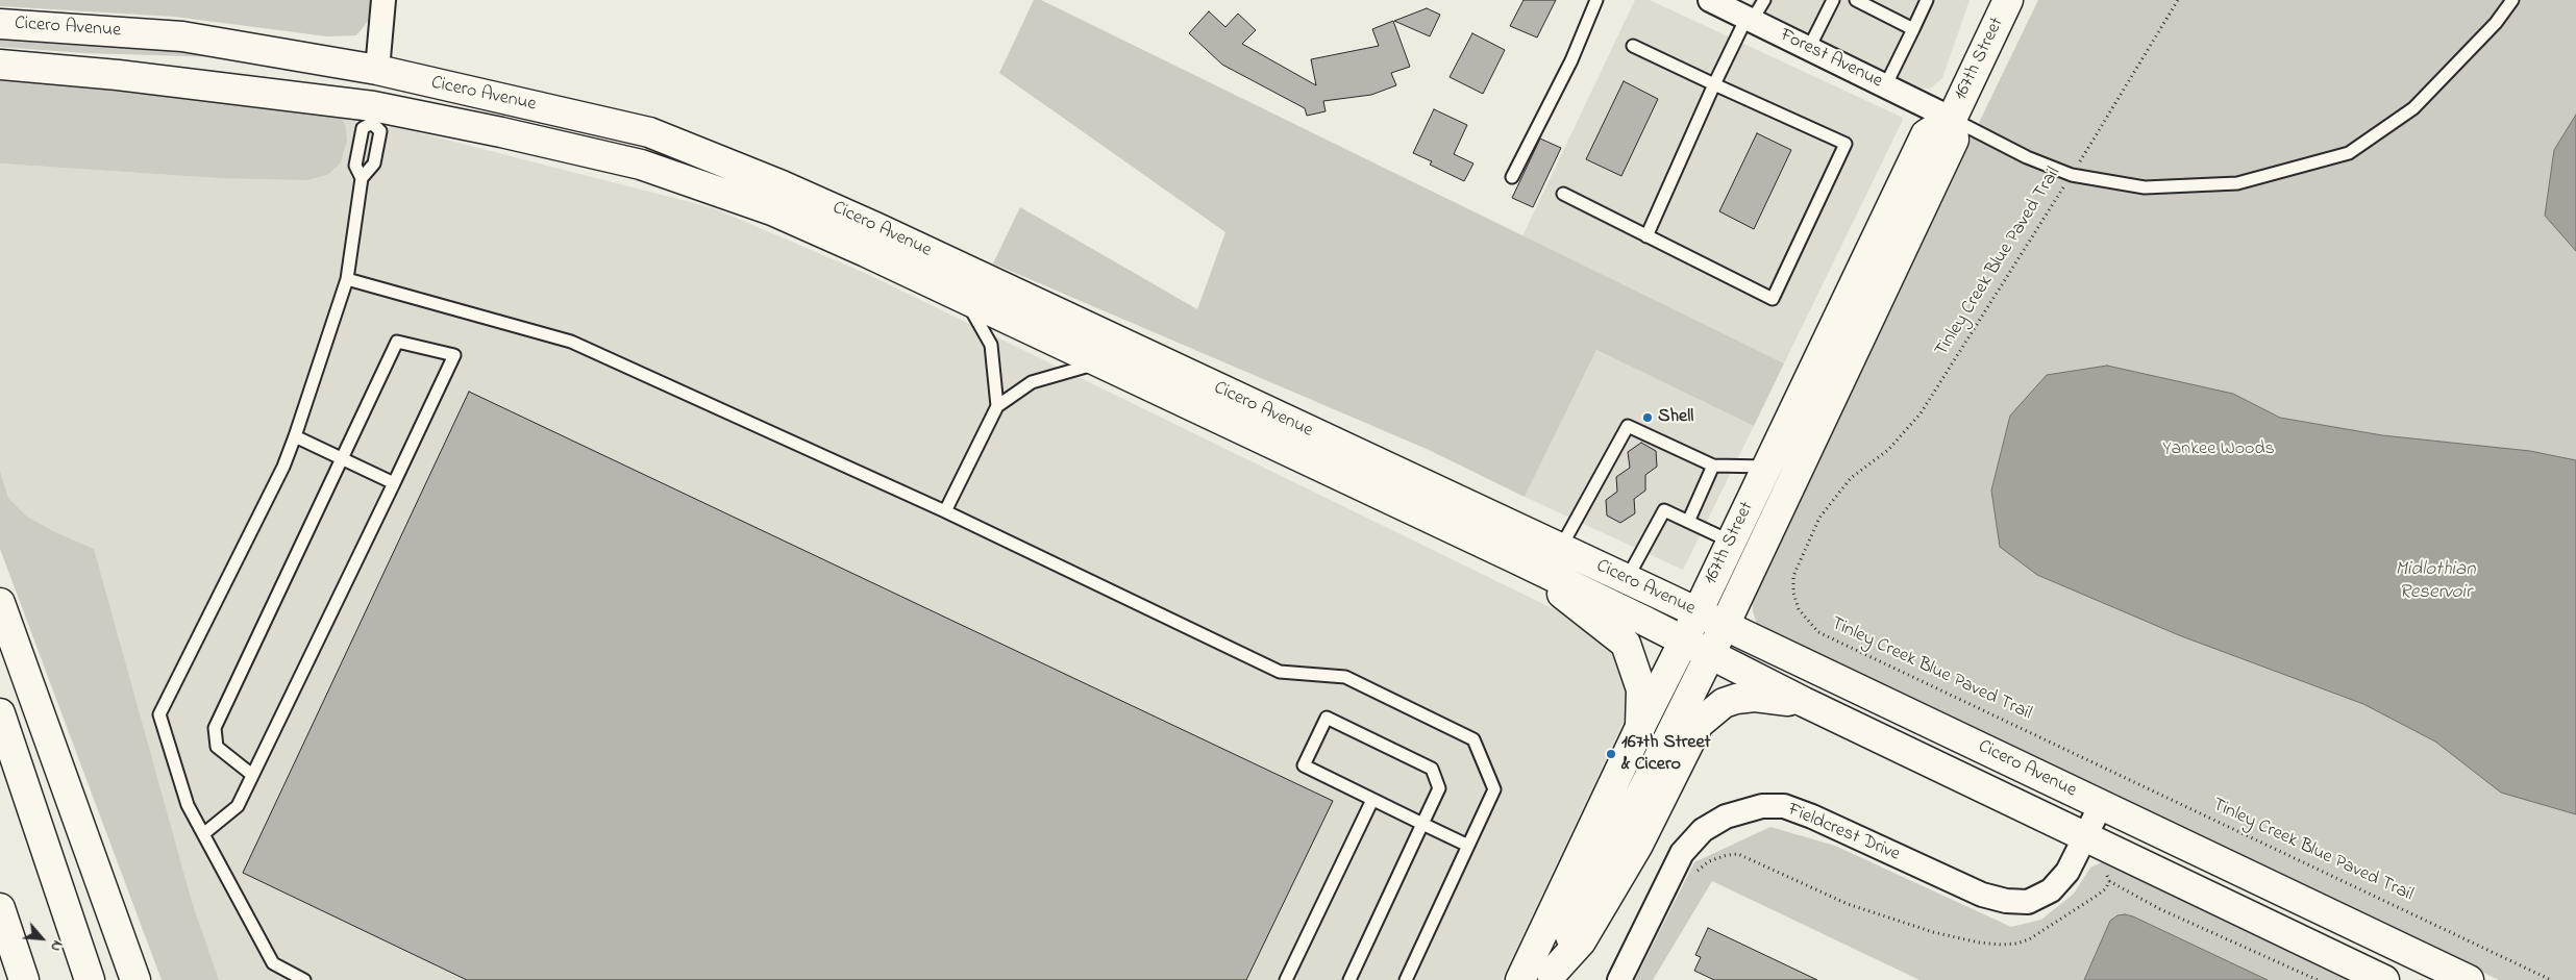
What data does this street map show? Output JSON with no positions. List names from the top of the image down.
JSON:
{
  "streets": {
    "main road": ["Cicero Avenue", "167th Street"],
    "street": ["Forest Avenue", "Fieldcrest Drive"],
    "path": ["Tinley Creek Blue Paved Trail"]
  },
  "crossings": [
    ["Cicero Avenue", "167th Street"],
    ["Cicero Avenue", "Fieldcrest Drive"],
    ["Forest Avenue", "167th Street"]
  ],
  "water": ["Midlothian Reservoir"],
  "parks": ["Yankee Woods"],
  "places": ["Shell", "167th Street & Cicero"],
  "north": "bottom right"
}
